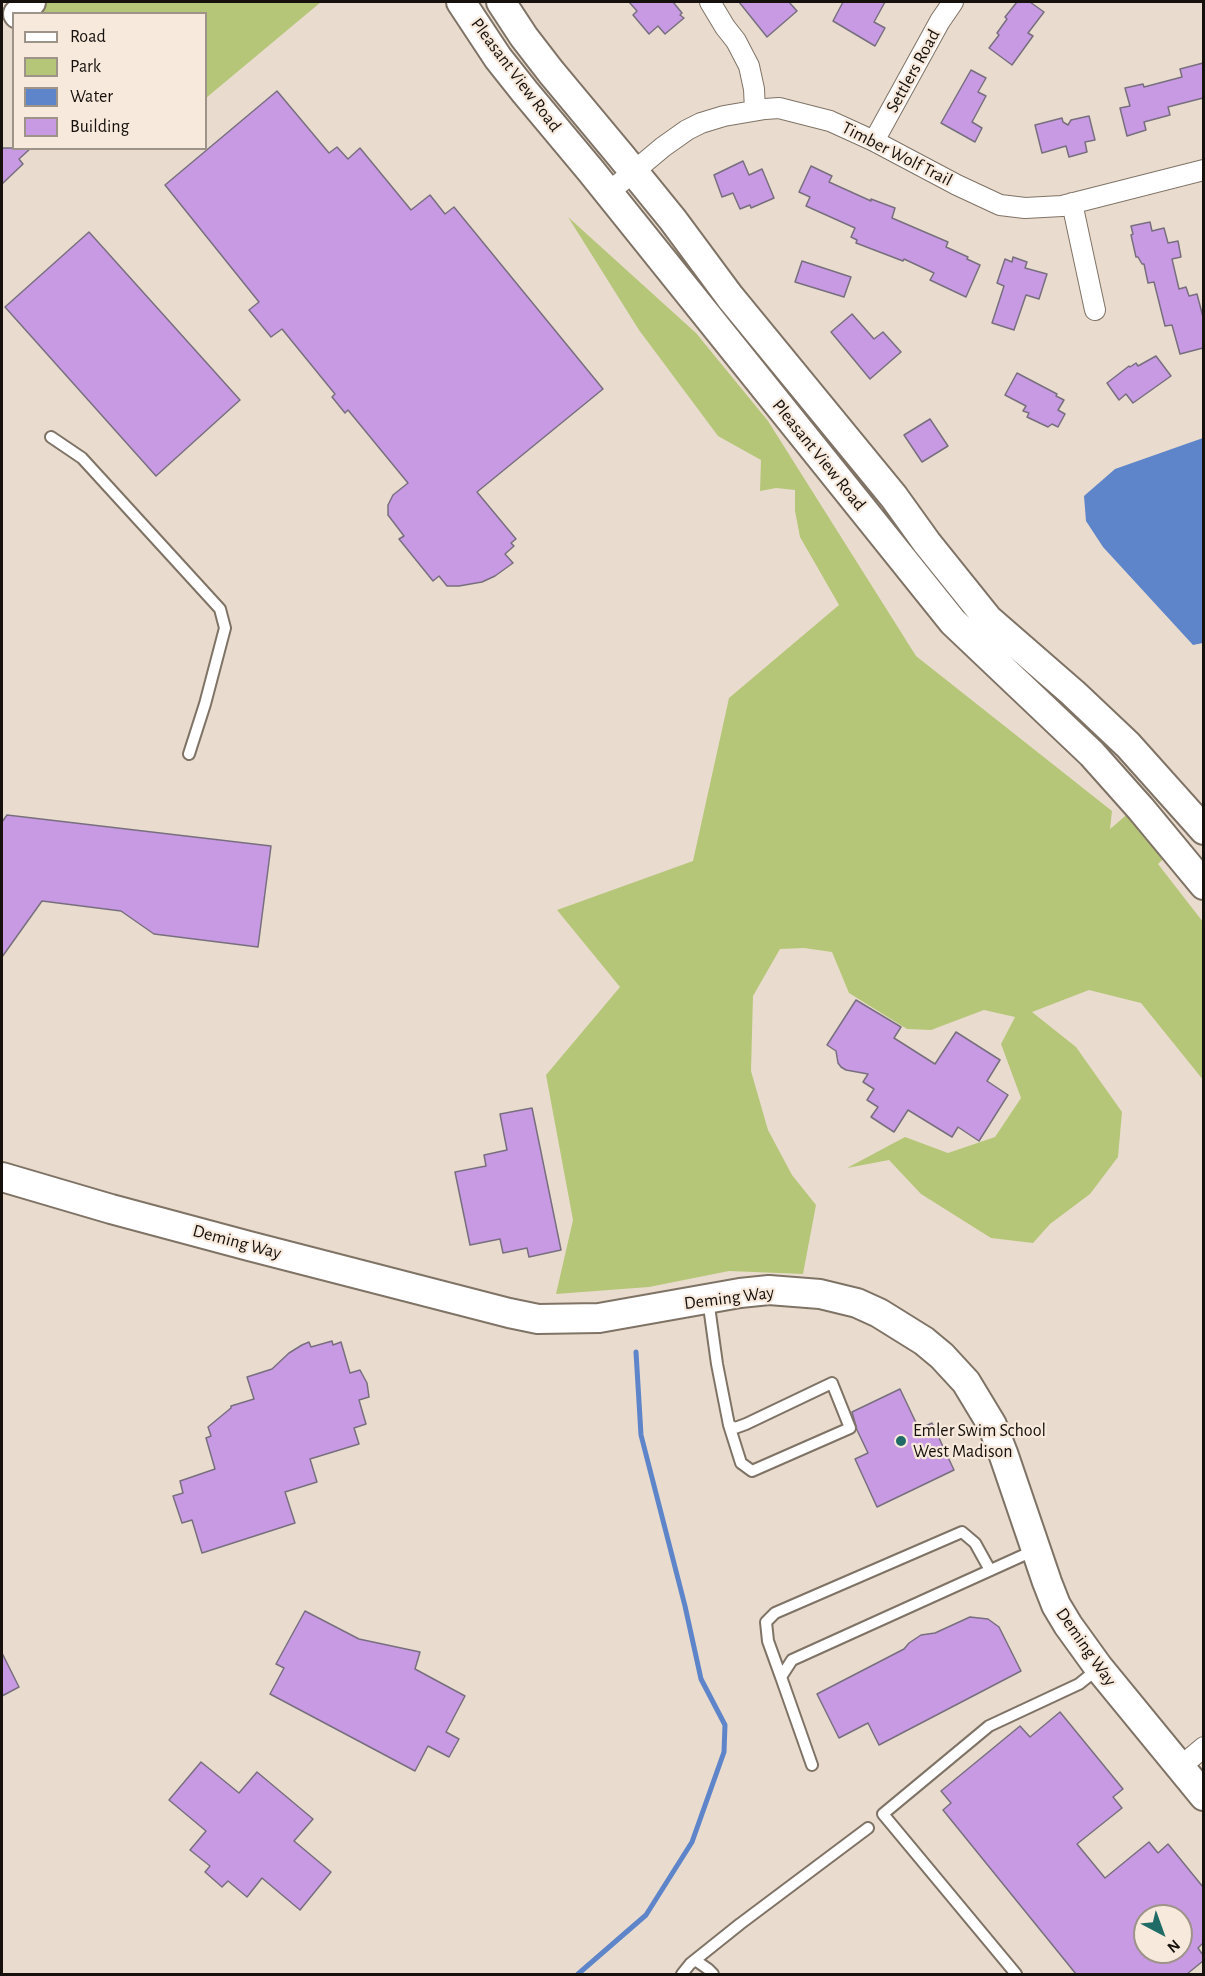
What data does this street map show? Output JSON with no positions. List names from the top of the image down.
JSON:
{
  "streets": {
    "main road": ["Pleasant View Road", "Deming Way"],
    "street": ["Settlers Road", "Timber Wolf Trail"]
  },
  "crossings": [
    ["Settlers Road", "Timber Wolf Trail"],
    ["Pleasant View Road", "Timber Wolf Trail"]
  ],
  "places": ["Emler Swim School West Madison"],
  "legend": [
    "Road",
    "Park",
    "Water",
    "Building"
  ],
  "north": "bottom right"
}
